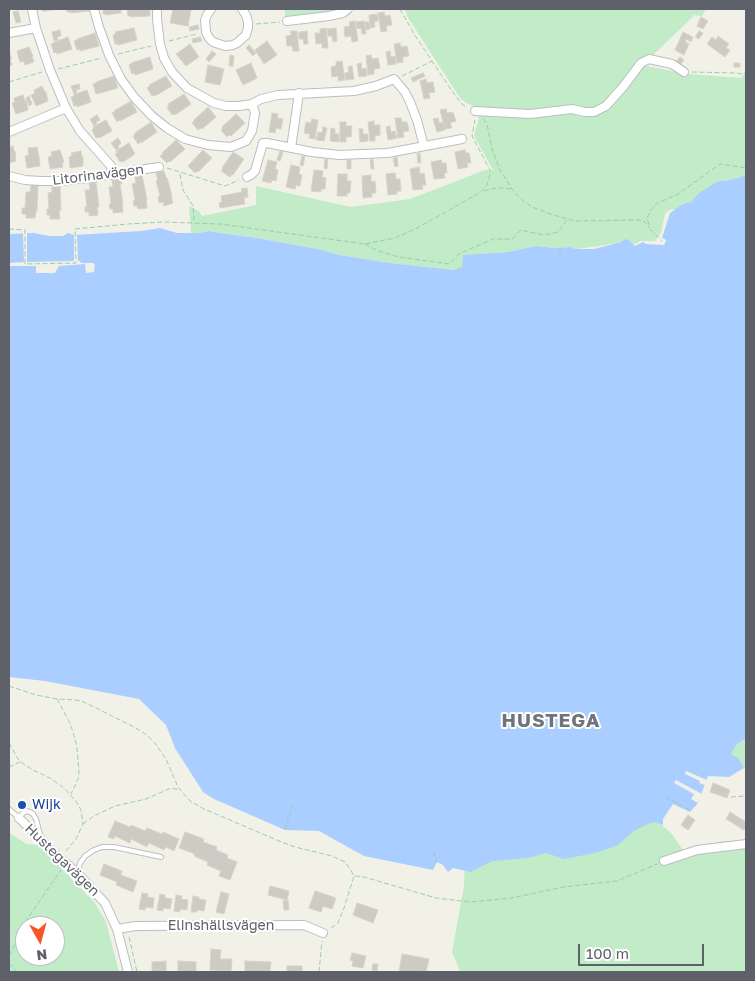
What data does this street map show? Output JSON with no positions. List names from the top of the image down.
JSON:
{
  "streets": {
    "street": ["Litorinavägen", "Hustegavägen", "Elinshällsvägen"]
  },
  "crossings": [
    ["Hustegavägen", "Elinshällsvägen"]
  ],
  "districts": ["HUSTEGA"],
  "places": ["Wijk"],
  "scale_bar": "100 m",
  "north": "bottom"
}
